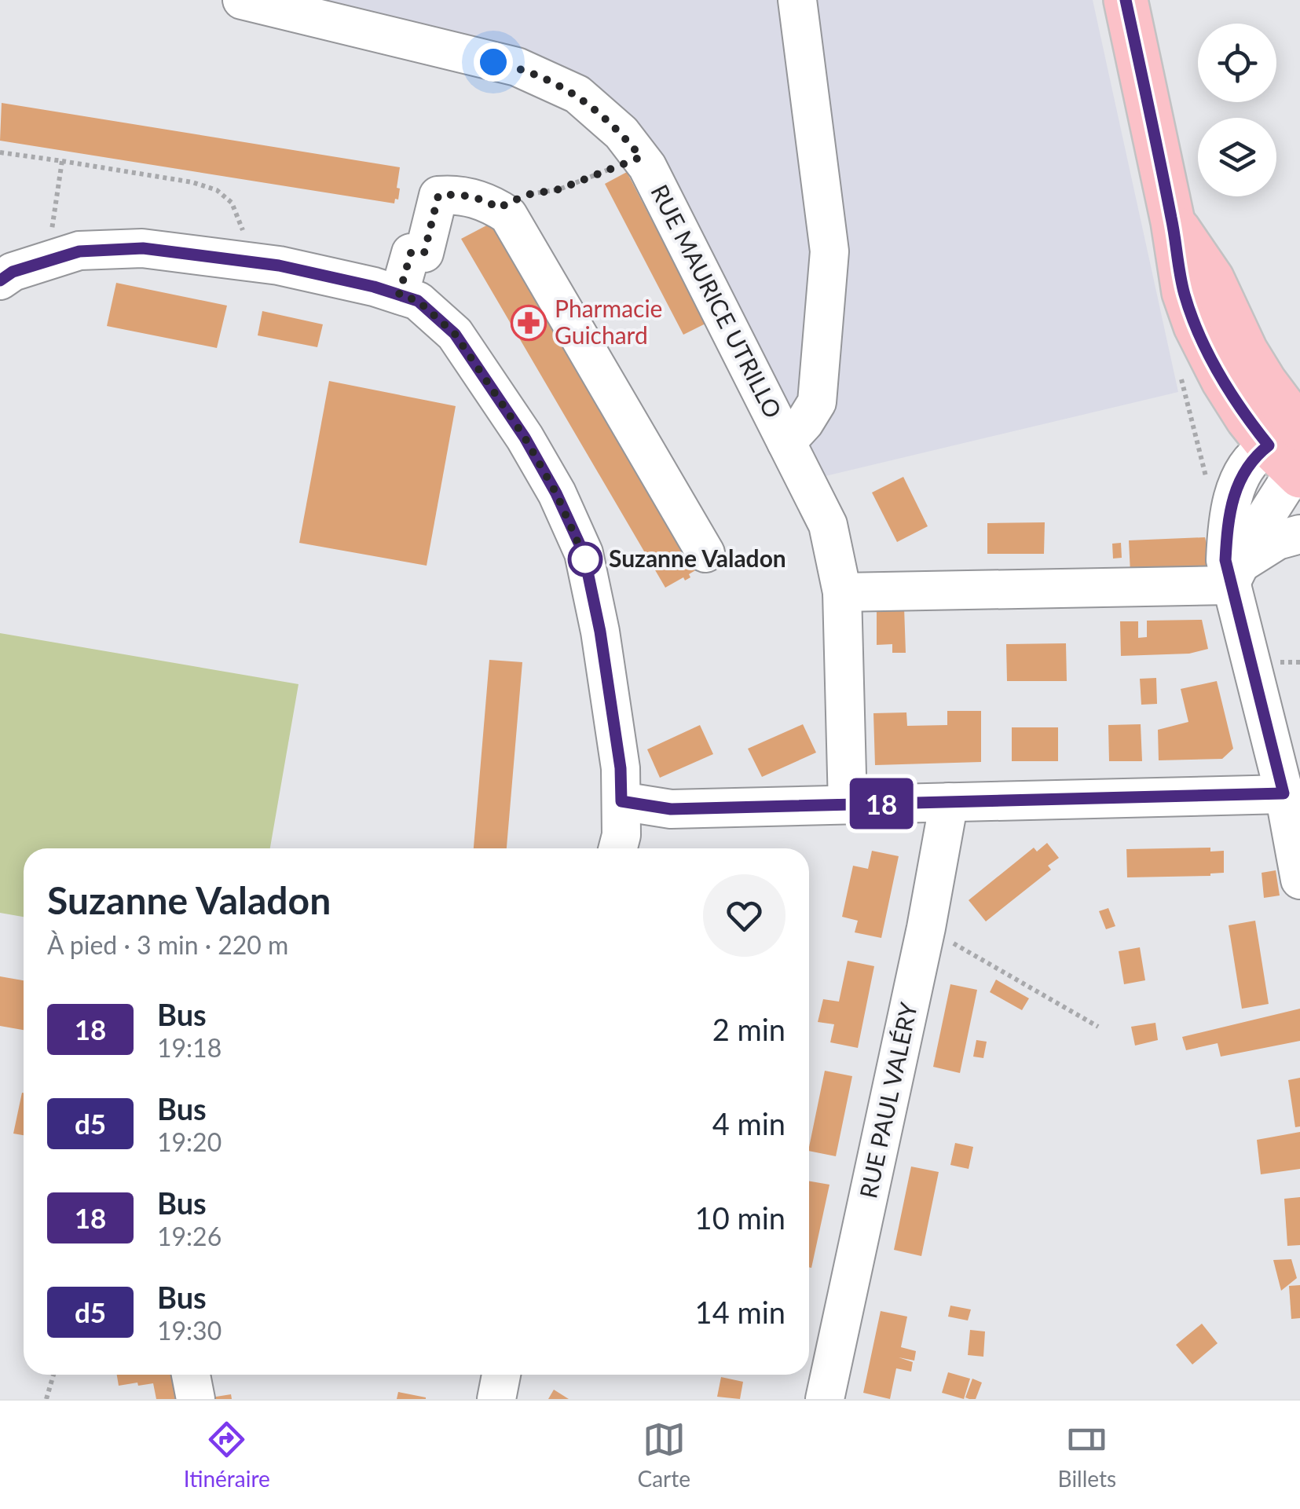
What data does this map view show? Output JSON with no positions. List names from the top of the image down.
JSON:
{
  "streets": {
    "street": ["RUE MAURICE UTRILLO", "RUE PAUL VALÉRY"]
  },
  "places": {
    "pharmacy": ["Pharmacie Guichard"],
    "other": ["Suzanne Valadon"]
  },
  "lines": ["bus line 18"],
  "page": {
    "on_map": "18",
    "heading": ["Suzanne Valadon", "À pied · 3 min · 220 m"],
    "list": [
      {
        "mark": "18",
        "name": "Bus",
        "note": "19:18",
        "value": "2 min"
      },
      {
        "mark": "d5",
        "name": "Bus",
        "note": "19:20",
        "value": "4 min"
      },
      {
        "mark": "18",
        "name": "Bus",
        "note": "19:26",
        "value": "10 min"
      },
      {
        "mark": "d5",
        "name": "Bus",
        "note": "19:30",
        "value": "14 min"
      }
    ],
    "tabs": ["Itinéraire", "Carte", "Billets"]
  }
}
